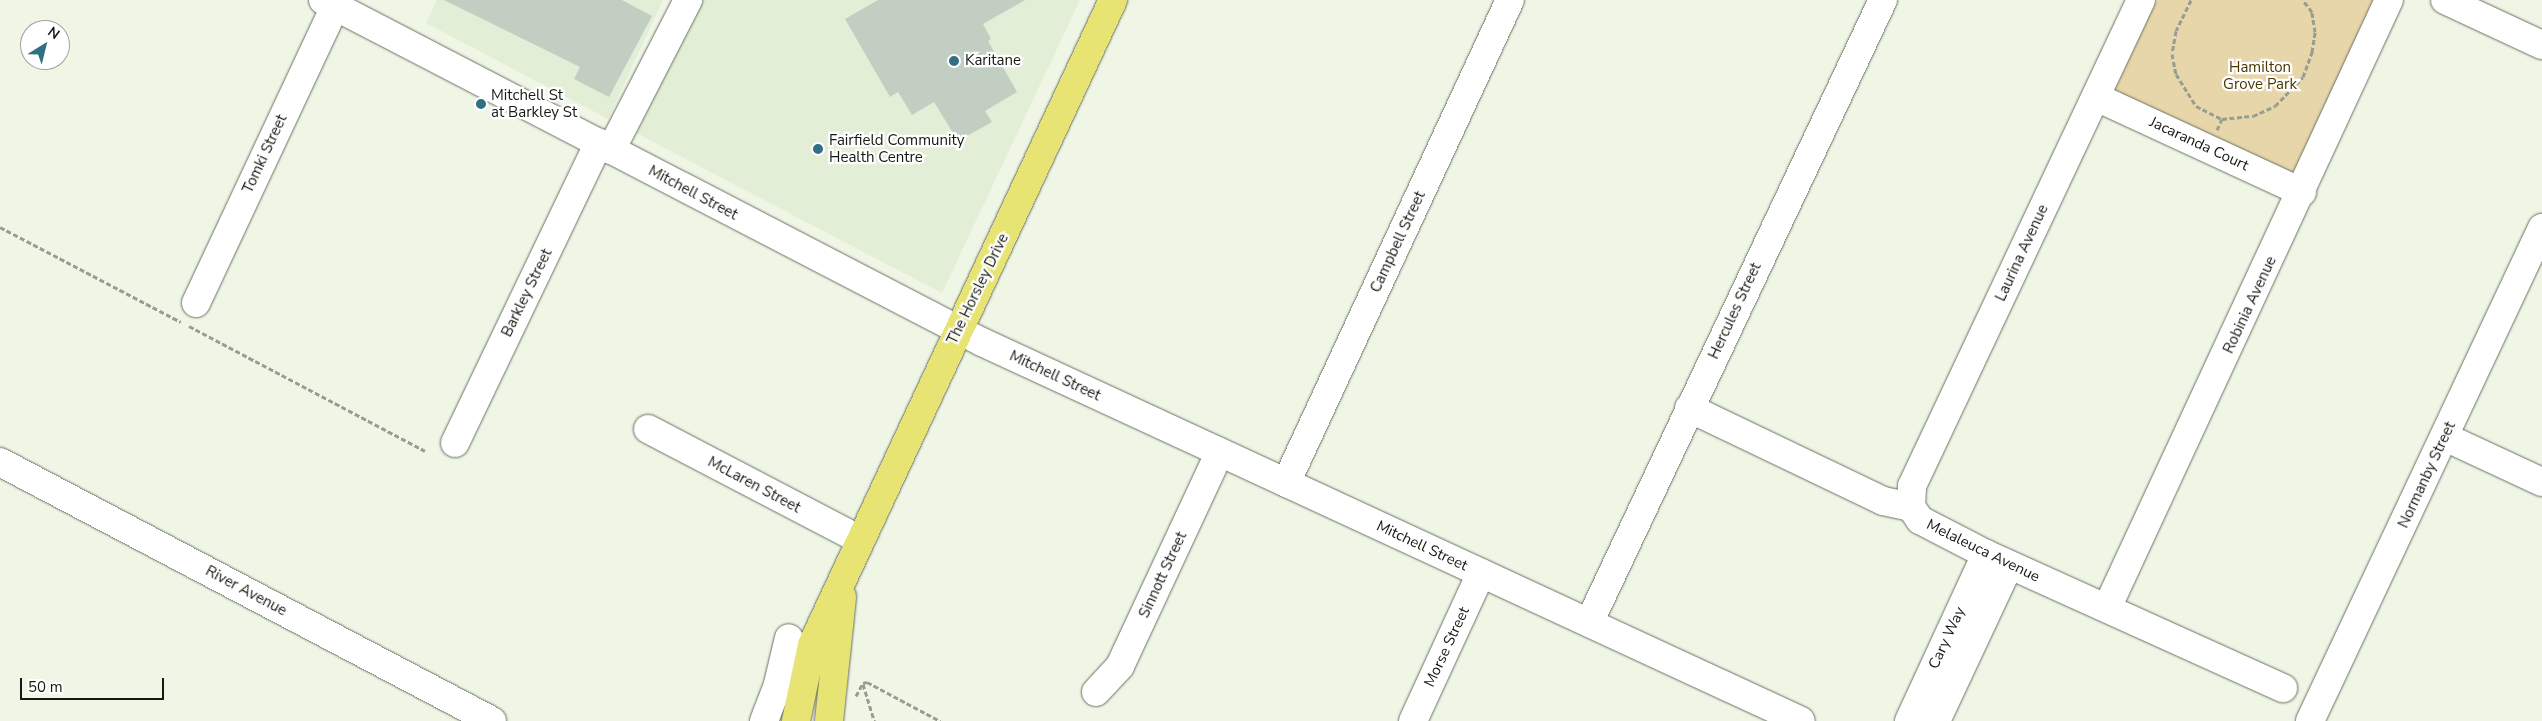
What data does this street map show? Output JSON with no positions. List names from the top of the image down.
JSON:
{
  "streets": {
    "main road": ["The Horsley Drive"],
    "street": [
      "Jacaranda Court",
      "Tomki Street",
      "Mitchell Street",
      "Campbell Street",
      "Laurina Avenue",
      "Barkley Street",
      "Robinia Avenue",
      "Hercules Street",
      "Normanby Street",
      "McLaren Street",
      "Melaleuca Avenue",
      "Sinnott Street",
      "River Avenue",
      "Cary Way",
      "Morse Street"
    ]
  },
  "crossings": [
    ["Jacaranda Court", "Laurina Avenue"],
    ["Jacaranda Court", "Robinia Avenue"],
    ["Tomki Street", "Mitchell Street"],
    ["Mitchell Street", "Campbell Street"],
    ["Mitchell Street", "The Horsley Drive"],
    ["Mitchell Street", "Barkley Street"],
    ["Mitchell Street", "Hercules Street"],
    ["Mitchell Street", "Sinnott Street"],
    ["Mitchell Street", "Morse Street"],
    ["Laurina Avenue", "Melaleuca Avenue"],
    ["The Horsley Drive", "McLaren Street"],
    ["Robinia Avenue", "Melaleuca Avenue"],
    ["Hercules Street", "Melaleuca Avenue"],
    ["Melaleuca Avenue", "Cary Way"]
  ],
  "parks": ["Hamilton Grove Park"],
  "places": ["Karitane", "Mitchell St at Barkley St", "Fairfield Community Health Centre"],
  "scale_bar": "50 m",
  "north": "top right"
}
